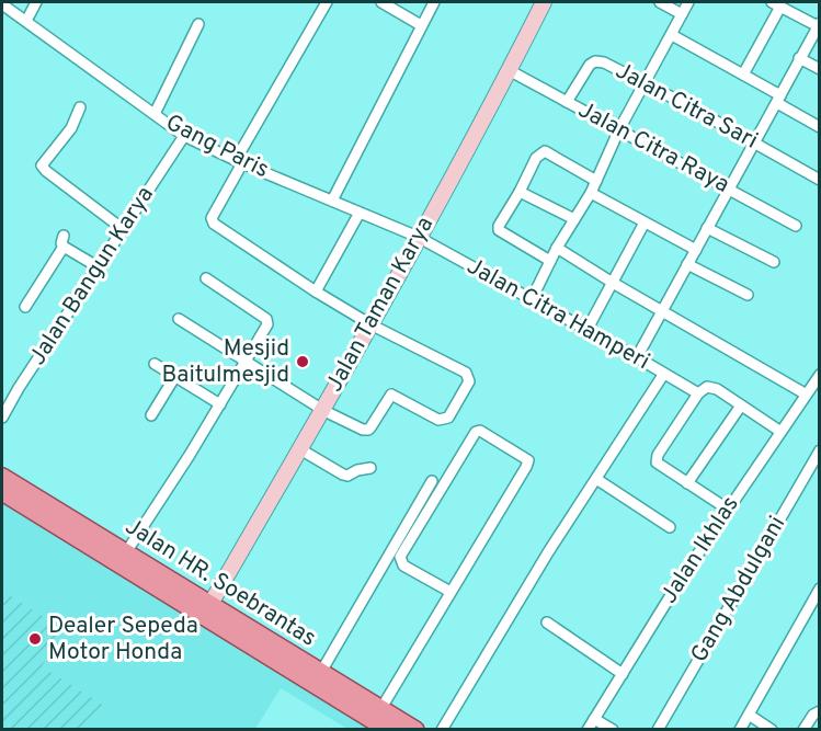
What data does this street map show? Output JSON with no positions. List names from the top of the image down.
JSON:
{
  "streets": {
    "main road": ["Jalan HR. Soebrantas"],
    "street": [
      "Jalan Citra Sari",
      "Gang Paris",
      "Jalan Citra Raya",
      "Jalan Bangun Karya",
      "Jalan Taman Karya",
      "Jalan Citra Hamperi",
      "Jalan Ikhlas",
      "Gang Abdulgani"
    ]
  },
  "crossings": [
    ["Jalan Citra Sari", "Jalan Citra Raya"],
    ["Gang Paris", "Jalan Bangun Karya"],
    ["Gang Paris", "Jalan Taman Karya"],
    ["Gang Paris", "Jalan Citra Hamperi"],
    ["Jalan Citra Raya", "Jalan Taman Karya"],
    ["Jalan Taman Karya", "Jalan Citra Hamperi"],
    ["Jalan Taman Karya", "Jalan HR. Soebrantas"]
  ],
  "places": ["Mesjid Baitulmesjid", "Dealer Sepeda Motor Honda"]
}
